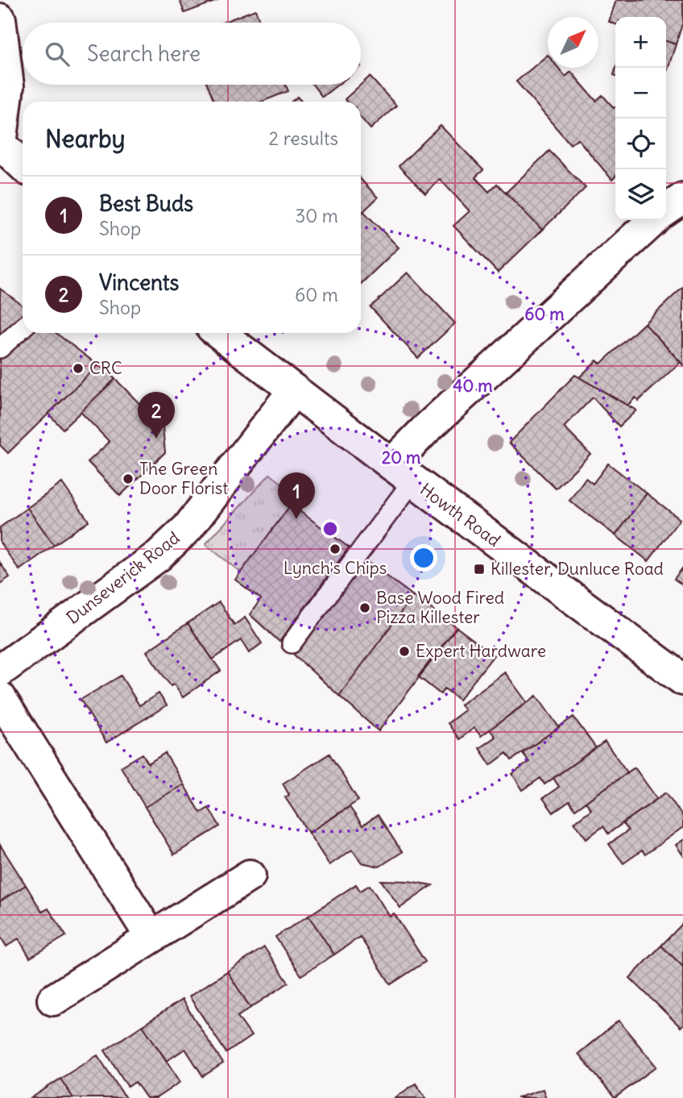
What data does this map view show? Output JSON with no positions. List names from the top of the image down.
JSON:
{
  "streets": {
    "street": ["Howth Road", "Dunseverick Road"]
  },
  "crossings": [
    ["Howth Road", "Dunseverick Road"]
  ],
  "places": {
    "other": [
      "CRC",
      "The Green Door Florist",
      "Lynch's Chips",
      "Base Wood Fired Pizza Killester",
      "Expert Hardware"
    ],
    "transit": ["Killester, Dunluce Road"]
  },
  "north": "top right",
  "page": {
    "map_buttons": ["+", "−"],
    "search": "Search here",
    "heading": ["Nearby", "2 results"],
    "list": [
      {
        "mark": "1",
        "name": "Best Buds",
        "note": "Shop",
        "value": "30 m"
      },
      {
        "mark": "2",
        "name": "Vincents",
        "note": "Shop",
        "value": "60 m"
      }
    ],
    "pins": ["2", "1"]
  },
  "rings": ["60 m", "40 m", "20 m"]
}
